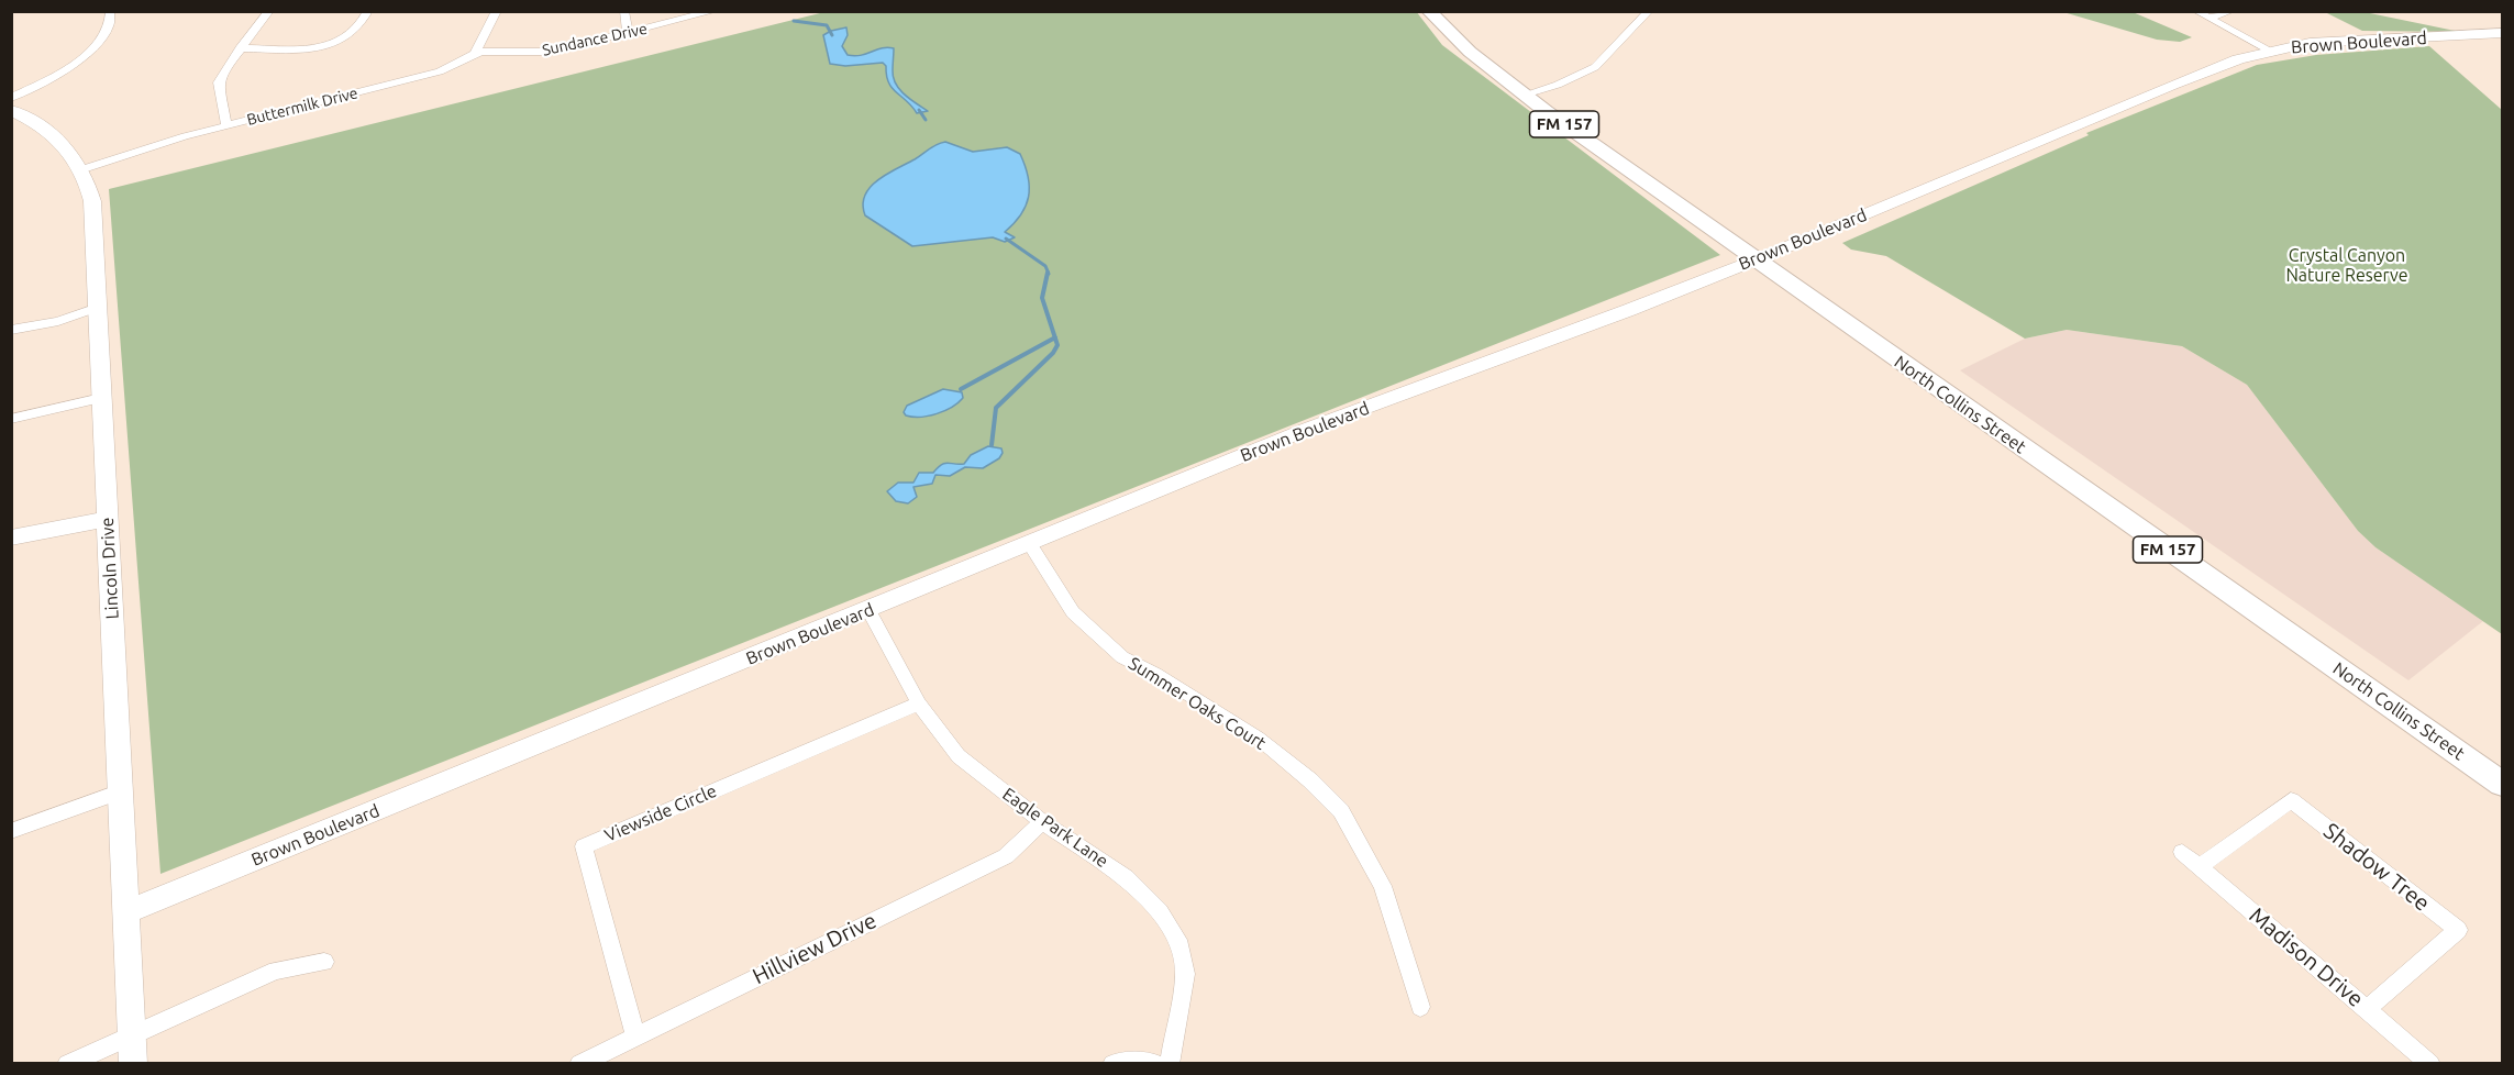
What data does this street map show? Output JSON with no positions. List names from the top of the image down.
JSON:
{
  "streets": {
    "main road": ["FM 157", "North Collins Street"],
    "street": [
      "Sundance Drive",
      "Brown Boulevard",
      "Buttermilk Drive",
      "Lincoln Drive",
      "Summer Oaks Court",
      "Viewside Circle",
      "Eagle Park Lane",
      "Shadow Tree",
      "Hillview Drive",
      "Madison Drive"
    ]
  },
  "crossings": [
    ["Sundance Drive", "Buttermilk Drive"],
    ["Brown Boulevard", "North Collins Street"],
    ["Brown Boulevard", "Lincoln Drive"],
    ["Brown Boulevard", "Summer Oaks Court"],
    ["Brown Boulevard", "Eagle Park Lane"],
    ["Buttermilk Drive", "Lincoln Drive"],
    ["Viewside Circle", "Eagle Park Lane"],
    ["Viewside Circle", "Hillview Drive"],
    ["Eagle Park Lane", "Hillview Drive"],
    ["Shadow Tree", "Madison Drive"]
  ],
  "parks": ["Crystal Canyon Nature Reserve"]
}
